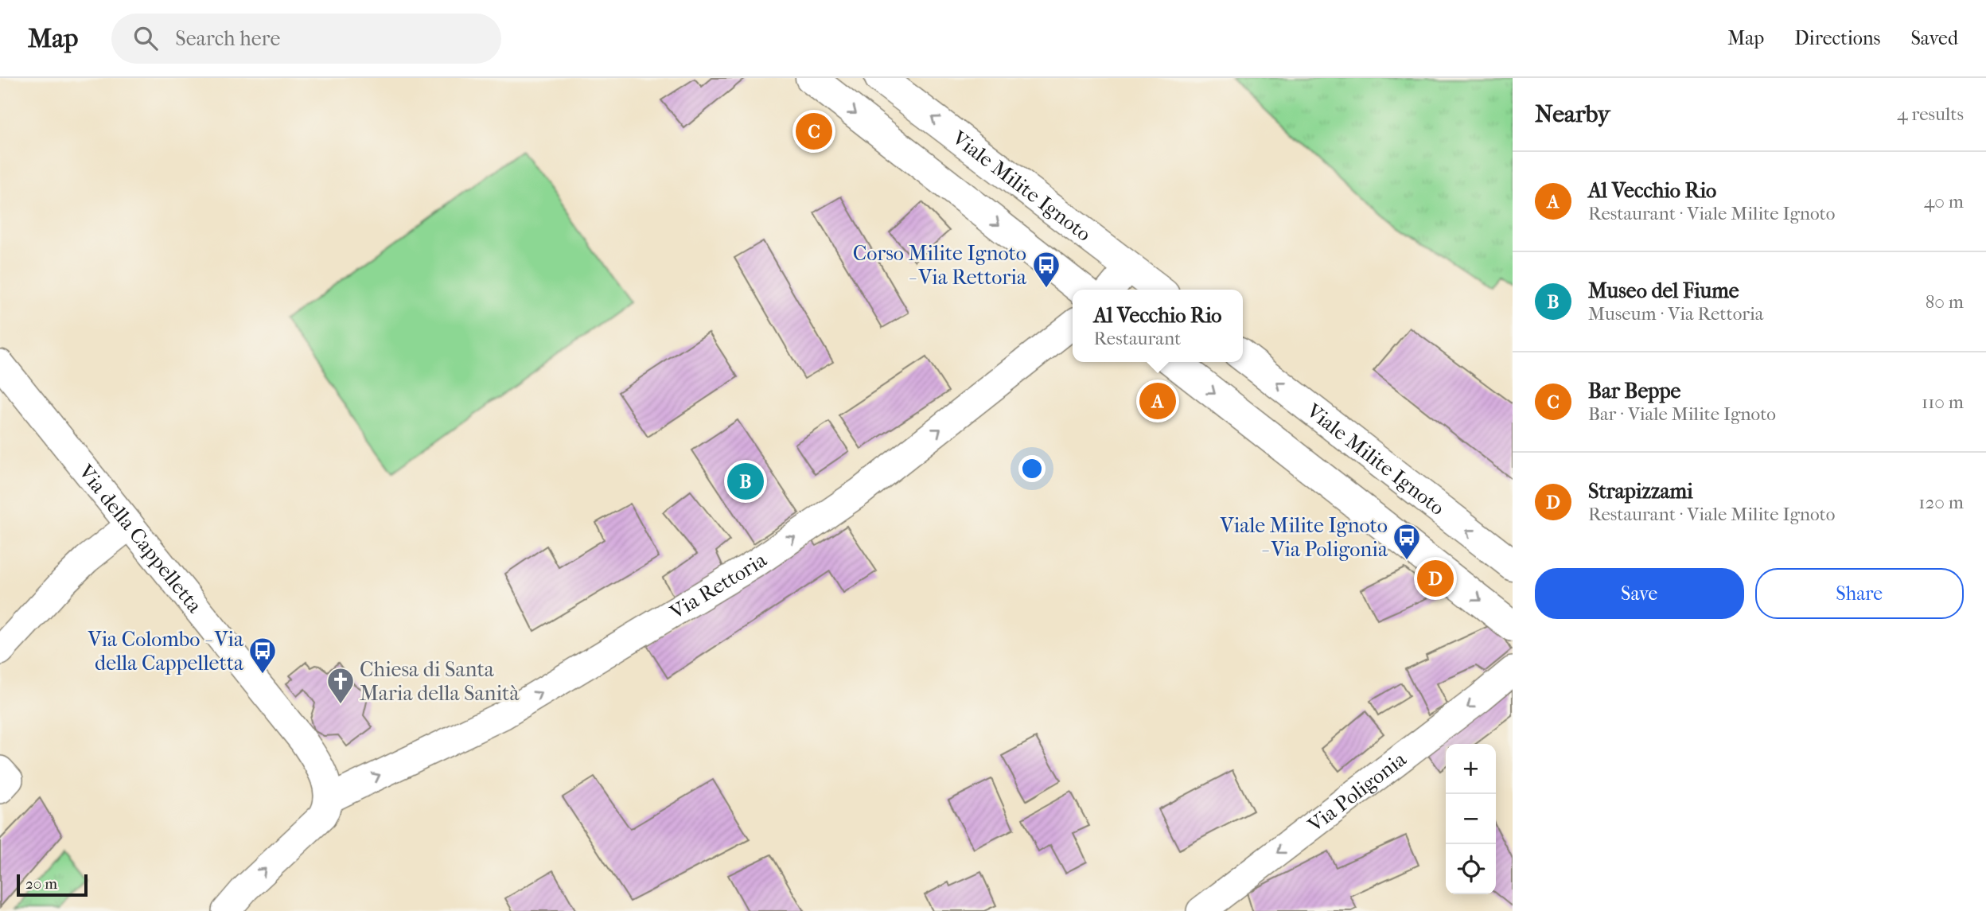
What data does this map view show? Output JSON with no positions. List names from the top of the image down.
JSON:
{
  "streets": {
    "main road": ["Viale Milite Ignoto"],
    "street": ["Via della Cappelletta", "Via Rettoria", "Via Poligonia"]
  },
  "crossings": [
    ["Via della Cappelletta", "Via Rettoria"]
  ],
  "one_way": ["Via Rettoria", "Via Poligonia"],
  "places": {
    "bus stop": ["Corso Milite Ignoto - Via Rettoria", "Viale Milite Ignoto - Via Poligonia", "Via Colombo - Via della Cappelletta"],
    "church": ["Chiesa di Santa Maria della Sanità"]
  },
  "scale_bar": "20 m",
  "page": {
    "header": "Map",
    "search": "Search here",
    "nav": ["Map", "Directions", "Saved"],
    "heading": ["Nearby", "4 results"],
    "pins": [
      "C",
      "A",
      "B",
      "D"
    ],
    "list": [
      {
        "mark": "A",
        "name": "Al Vecchio Rio",
        "note": "Restaurant · Viale Milite Ignoto",
        "value": "40 m"
      },
      {
        "mark": "B",
        "name": "Museo del Fiume",
        "note": "Museum · Via Rettoria",
        "value": "80 m"
      },
      {
        "mark": "C",
        "name": "Bar Beppe",
        "note": "Bar · Viale Milite Ignoto",
        "value": "110 m"
      },
      {
        "mark": "D",
        "name": "Strapizzami",
        "note": "Restaurant · Viale Milite Ignoto",
        "value": "120 m"
      }
    ],
    "popup": ["Al Vecchio Rio", "Restaurant"],
    "buttons": ["Save", "Share"],
    "map_buttons": ["+", "−"],
    "scale": "20 m"
  }
}
